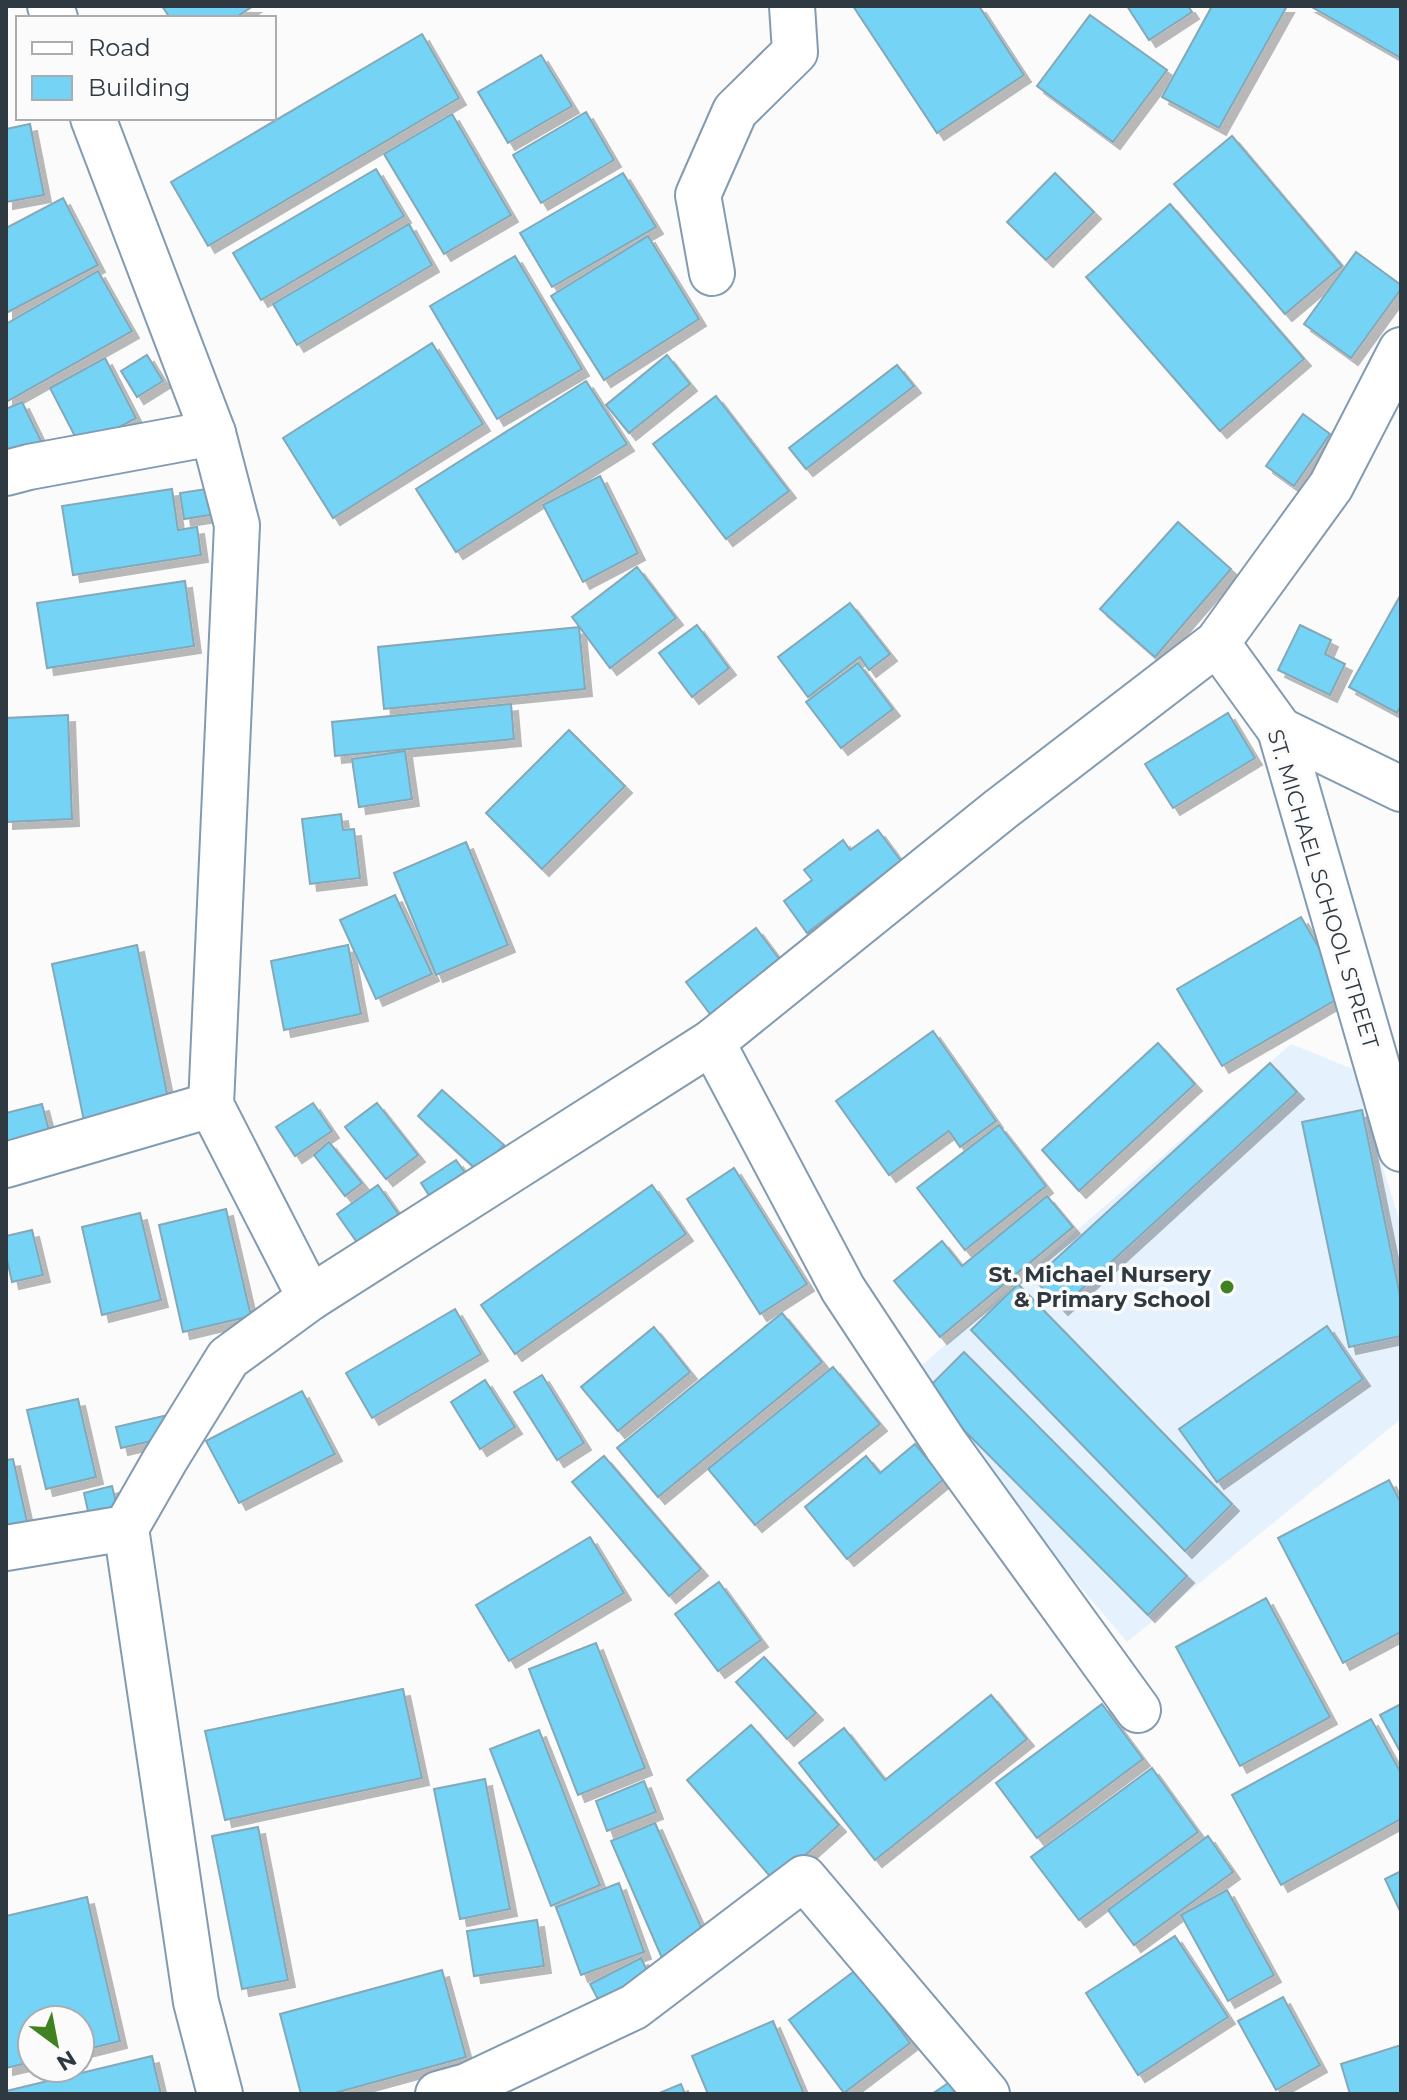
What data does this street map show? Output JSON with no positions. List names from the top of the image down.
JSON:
{
  "streets": {
    "street": ["ST. MICHAEL SCHOOL STREET"]
  },
  "places": ["St. Michael Nursery & Primary School"],
  "legend": ["Road", "Building"],
  "north": "bottom right"
}
